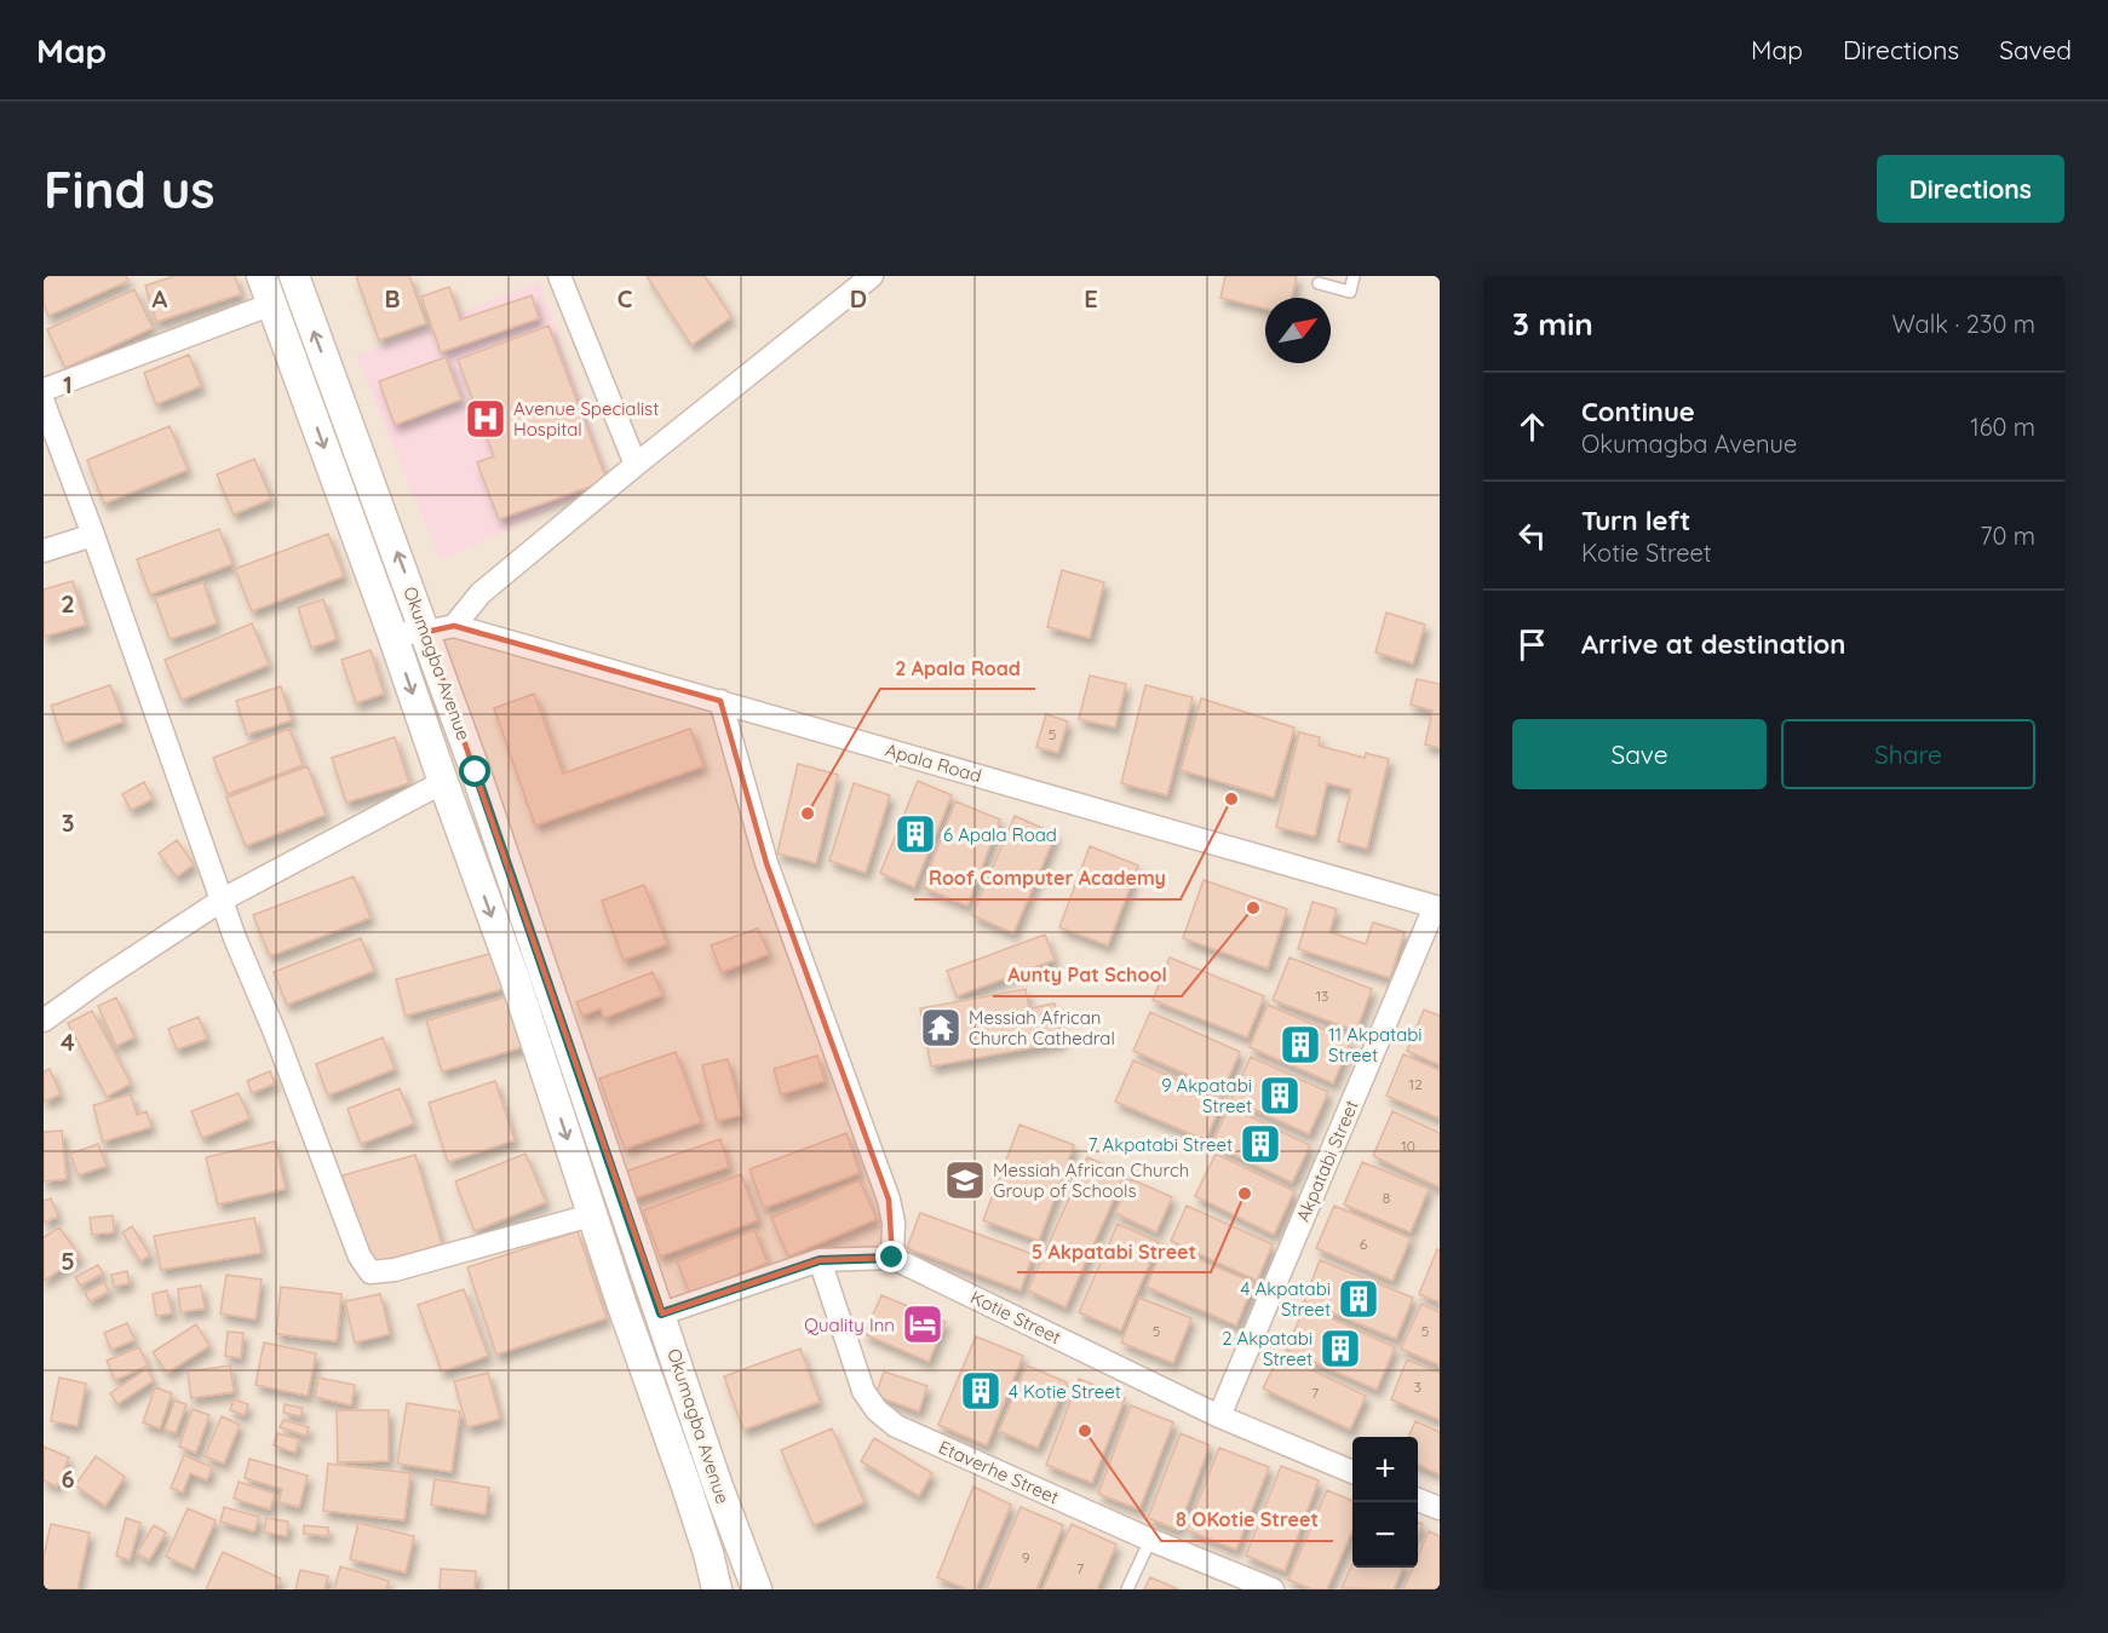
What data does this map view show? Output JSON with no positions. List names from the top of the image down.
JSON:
{
  "streets": {
    "main road": ["Okumagba Avenue"],
    "street": [
      "Apala Road",
      "Akpatabi Street",
      "Kotie Street",
      "Etaverhe Street"
    ]
  },
  "crossings": [
    ["Okumagba Avenue", "Apala Road"],
    ["Okumagba Avenue", "Kotie Street"],
    ["Apala Road", "Akpatabi Street"],
    ["Akpatabi Street", "Kotie Street"],
    ["Kotie Street", "Etaverhe Street"]
  ],
  "places": {
    "hospital": ["Avenue Specialist Hospital"],
    "other": [
      "Roof Computer Academy",
      "2 Apala Road",
      "Aunty Pat School",
      "5 Akpatabi Street",
      "8 OKotie Street"
    ],
    "building": [
      "6 Apala Road",
      "11 Akpatabi Street",
      "9 Akpatabi Street",
      "7 Akpatabi Street",
      "4 Akpatabi Street",
      "2 Akpatabi Street",
      "4 Kotie Street"
    ],
    "temple": ["Messiah African Church Cathedral"],
    "school or university": ["Messiah African Church Group of Schools"],
    "hotel": ["Quality Inn"]
  },
  "house_numbers": [
    "5",
    "13",
    "12",
    "10",
    "8",
    "6",
    "5",
    "5",
    "3",
    "7",
    "9",
    "7"
  ],
  "north": "top right",
  "page": {
    "header": "Map",
    "nav": ["Map", "Directions", "Saved"],
    "buttons": [
      "Directions",
      ["Save", "Share"]
    ],
    "title": "Find us",
    "heading": ["3 min", "Walk · 230 m"],
    "list": [
      ["Continue", "Okumagba Avenue", "160 m"],
      ["Turn left", "Kotie Street", "70 m"],
      "Arrive at destination"
    ],
    "map_buttons": ["+", "−"]
  },
  "grid": {
    "columns": [
      "A",
      "B",
      "C",
      "D",
      "E"
    ],
    "rows": [
      "1",
      "2",
      "3",
      "4",
      "5",
      "6"
    ]
  }
}
